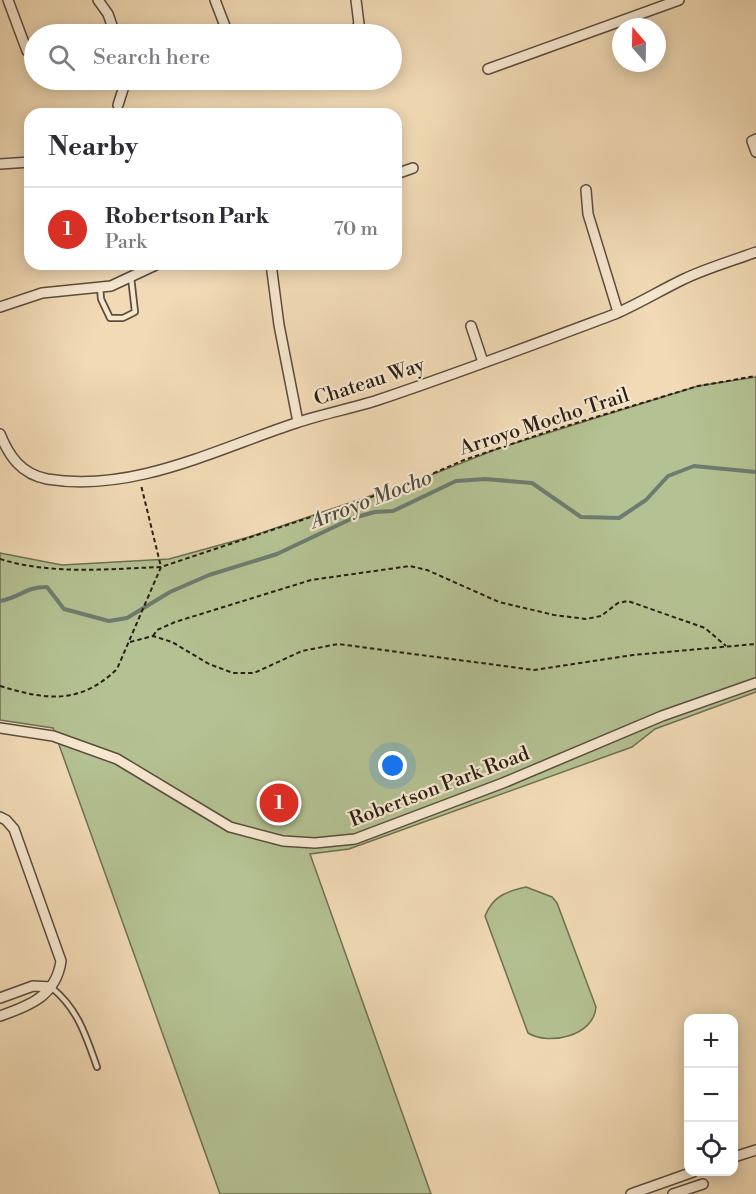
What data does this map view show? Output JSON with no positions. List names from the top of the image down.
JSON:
{
  "streets": {
    "street": ["Chateau Way", "Robertson Park Road"],
    "path": ["Arroyo Mocho Trail"]
  },
  "water": ["Arroyo Mocho"],
  "north": "top",
  "page": {
    "search": "Search here",
    "heading": "Nearby",
    "list": [
      {
        "mark": "1",
        "name": "Robertson Park",
        "note": "Park",
        "value": "70 m"
      }
    ],
    "pins": "1",
    "map_buttons": ["+", "−"]
  }
}
